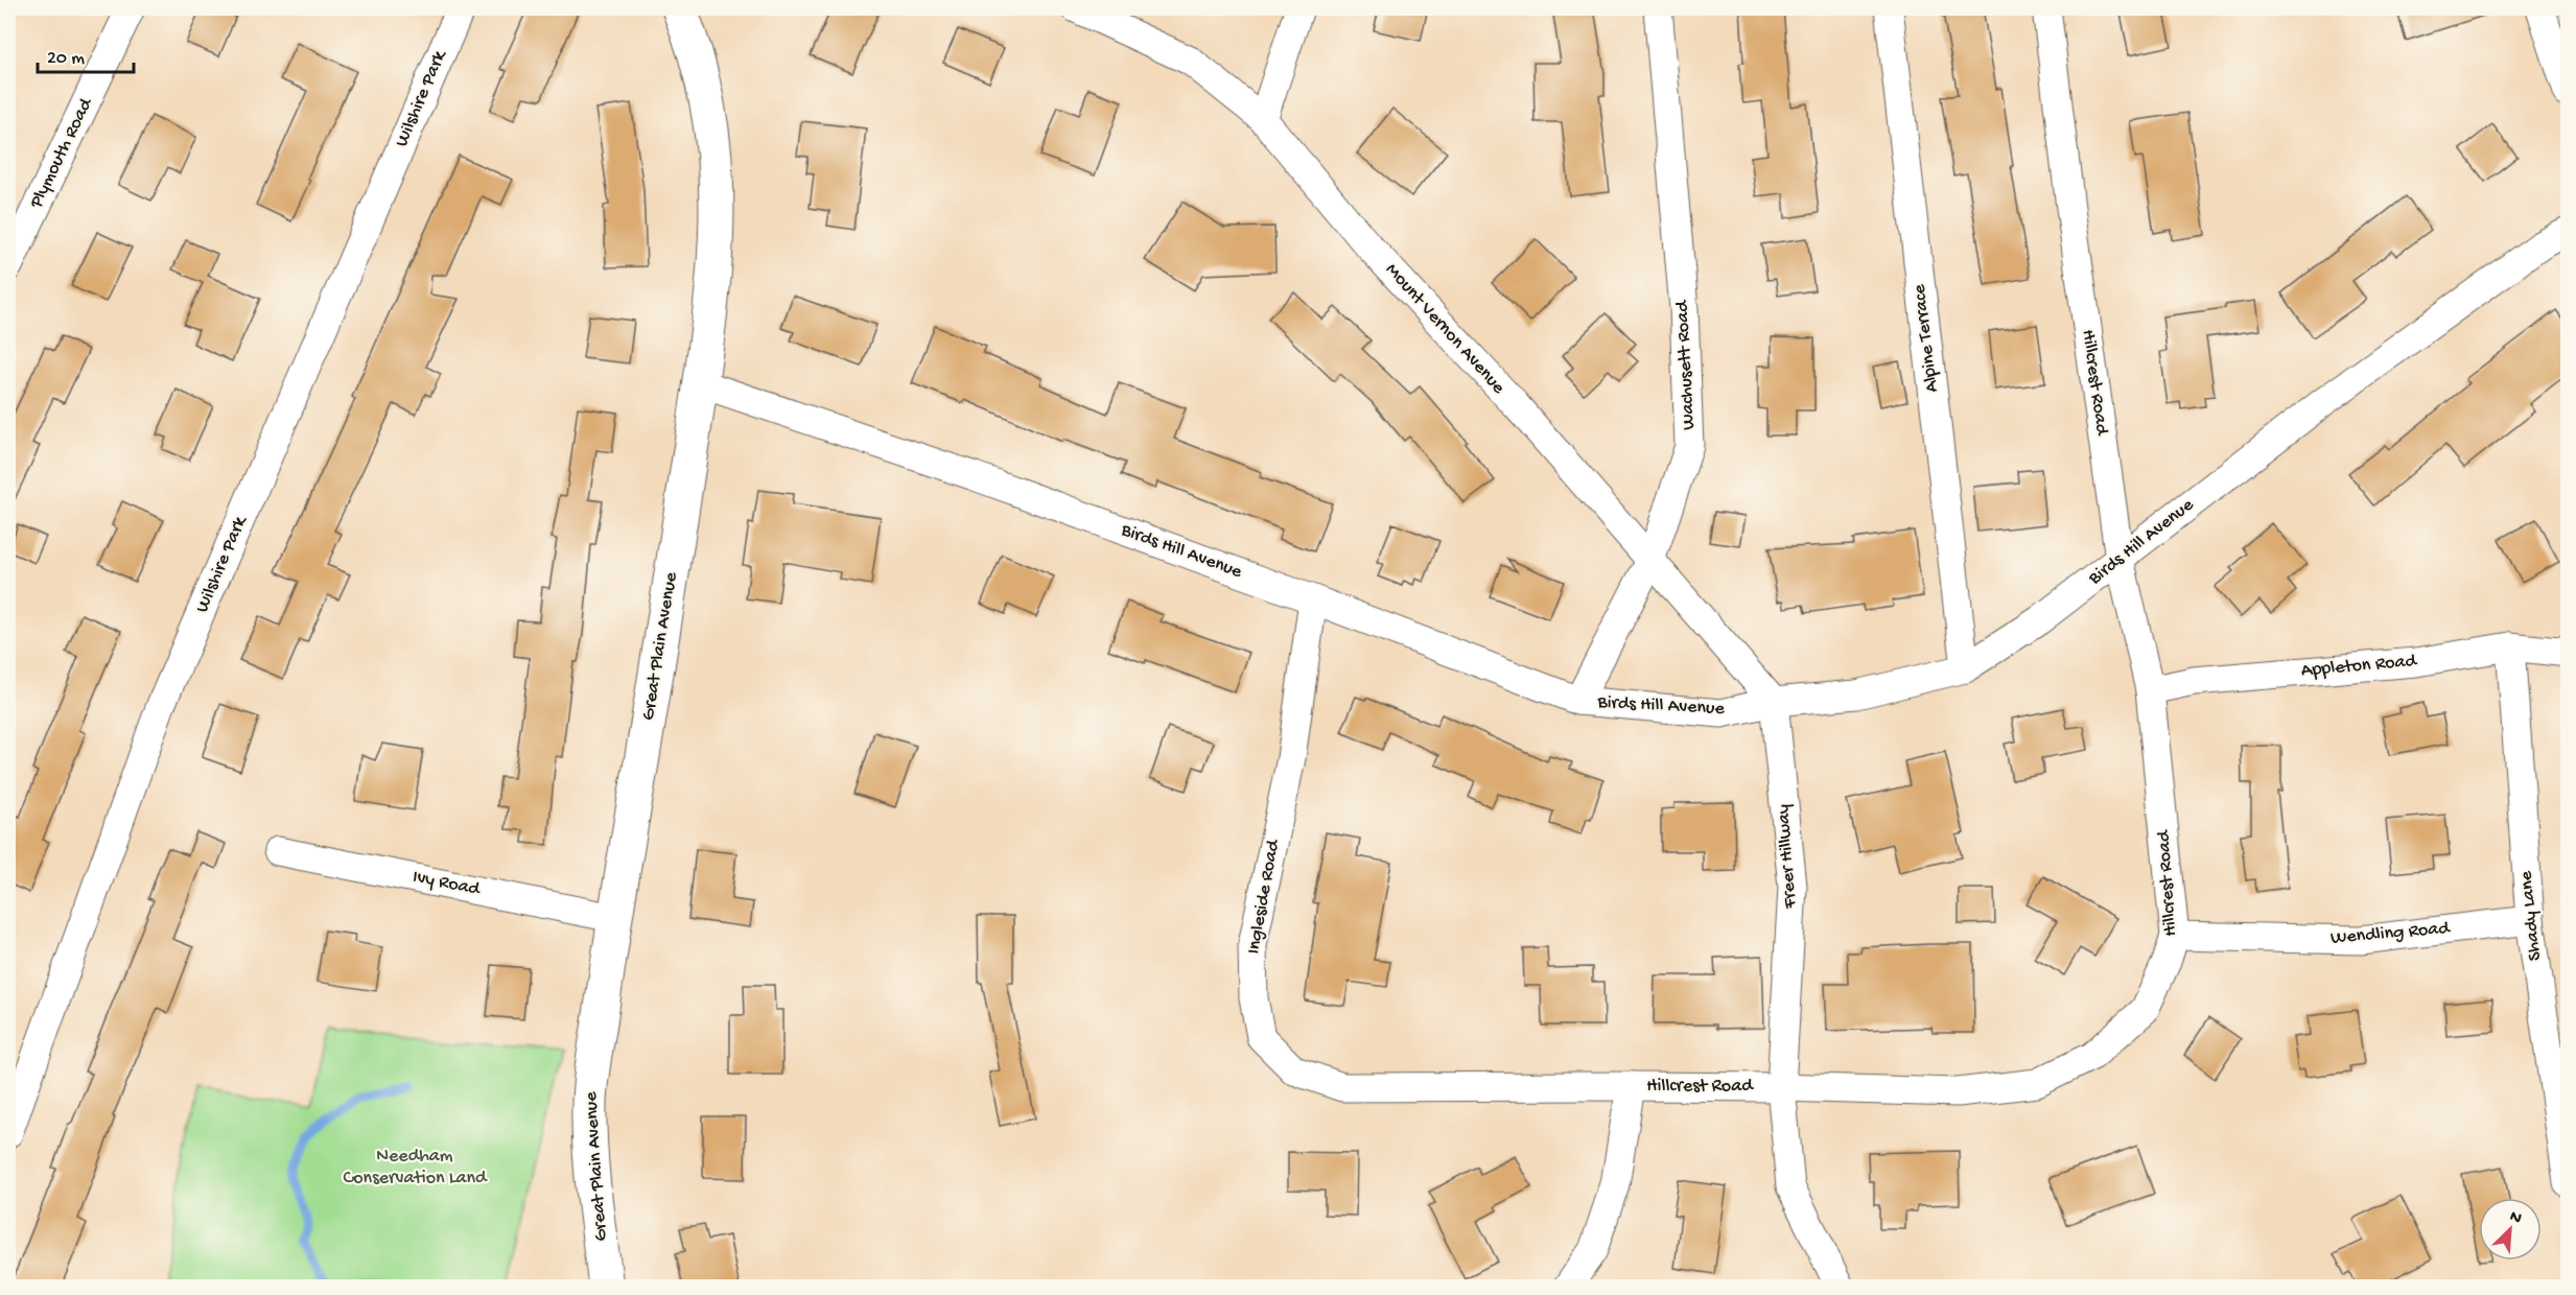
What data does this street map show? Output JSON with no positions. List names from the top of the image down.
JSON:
{
  "streets": {
    "main road": ["Great Plain Avenue"],
    "street": [
      "Wilshire Park",
      "Plymouth Road",
      "Mount Vernon Avenue",
      "Alpine Terrace",
      "Wachusett Road",
      "Hillcrest Road",
      "Birds Hill Avenue",
      "Appleton Road",
      "Freer Hillway",
      "Ivy Road",
      "Ingleside Road",
      "Shady Lane",
      "Wendling Road"
    ]
  },
  "crossings": [
    ["Mount Vernon Avenue", "Wachusett Road"],
    ["Mount Vernon Avenue", "Birds Hill Avenue"],
    ["Mount Vernon Avenue", "Freer Hillway"],
    ["Alpine Terrace", "Birds Hill Avenue"],
    ["Wachusett Road", "Birds Hill Avenue"],
    ["Hillcrest Road", "Birds Hill Avenue"],
    ["Hillcrest Road", "Appleton Road"],
    ["Hillcrest Road", "Freer Hillway"],
    ["Hillcrest Road", "Ingleside Road"],
    ["Hillcrest Road", "Wendling Road"],
    ["Birds Hill Avenue", "Great Plain Avenue"],
    ["Birds Hill Avenue", "Freer Hillway"],
    ["Birds Hill Avenue", "Ingleside Road"],
    ["Great Plain Avenue", "Ivy Road"],
    ["Appleton Road", "Shady Lane"],
    ["Shady Lane", "Wendling Road"]
  ],
  "parks": ["Needham Conservation Land"],
  "scale_bar": "20 m",
  "north": "top right"
}
